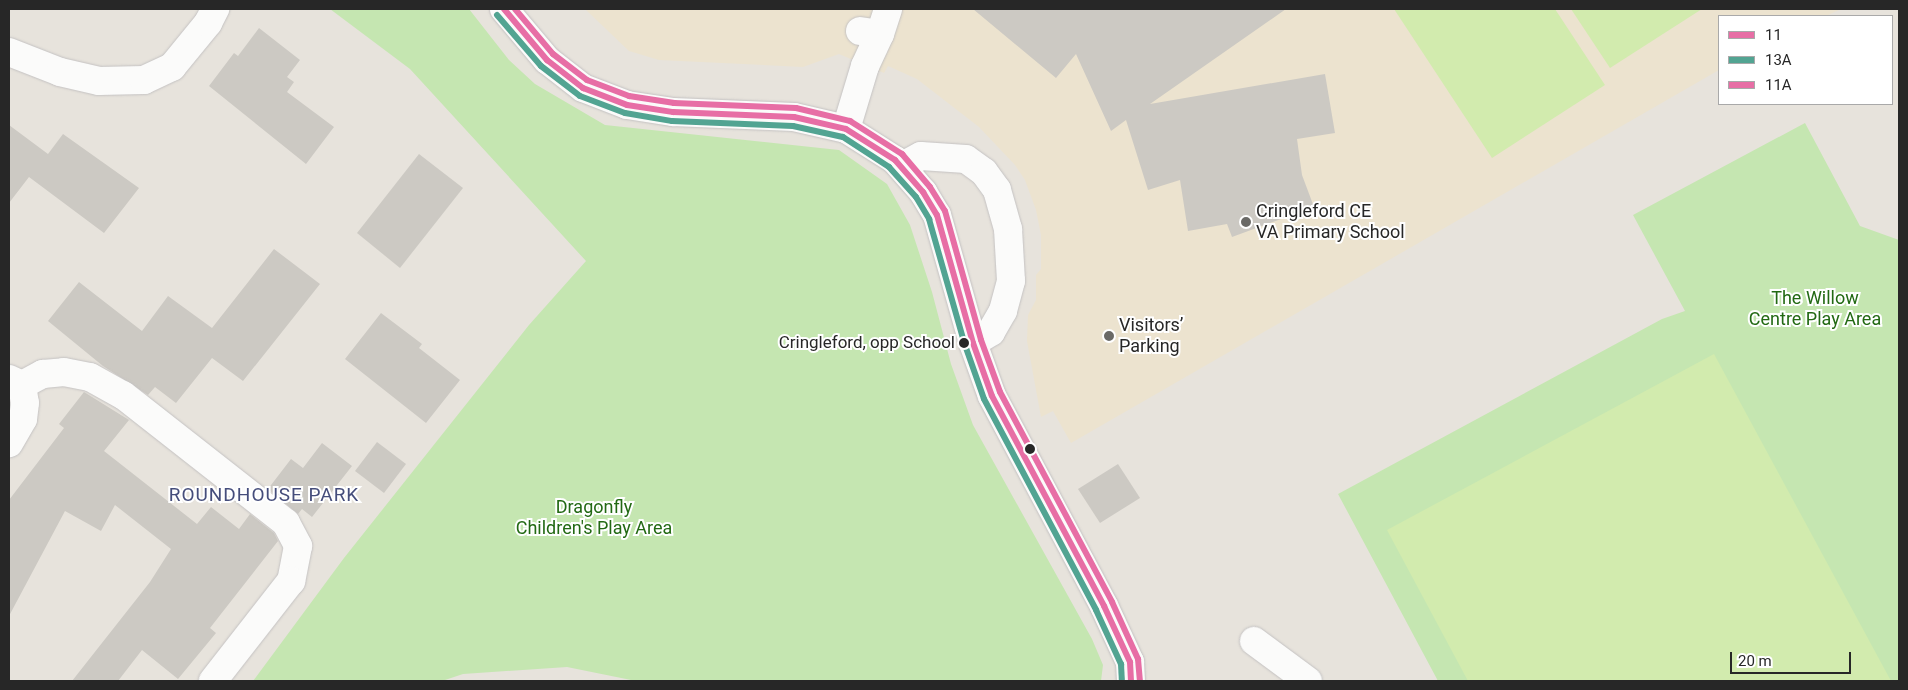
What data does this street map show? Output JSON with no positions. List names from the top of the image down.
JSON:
{
  "districts": ["ROUNDHOUSE PARK"],
  "parks": ["The Willow Centre Play Area", "Dragonfly Children's Play Area"],
  "places": ["Cringleford CE VA Primary School", "Visitors’ Parking", "Cringleford, opp School"],
  "lines": ["transit line 11", "transit line 11A", "transit line 13A"],
  "legend": ["11", "13A", "11A"],
  "scale_bar": "20 m"
}
